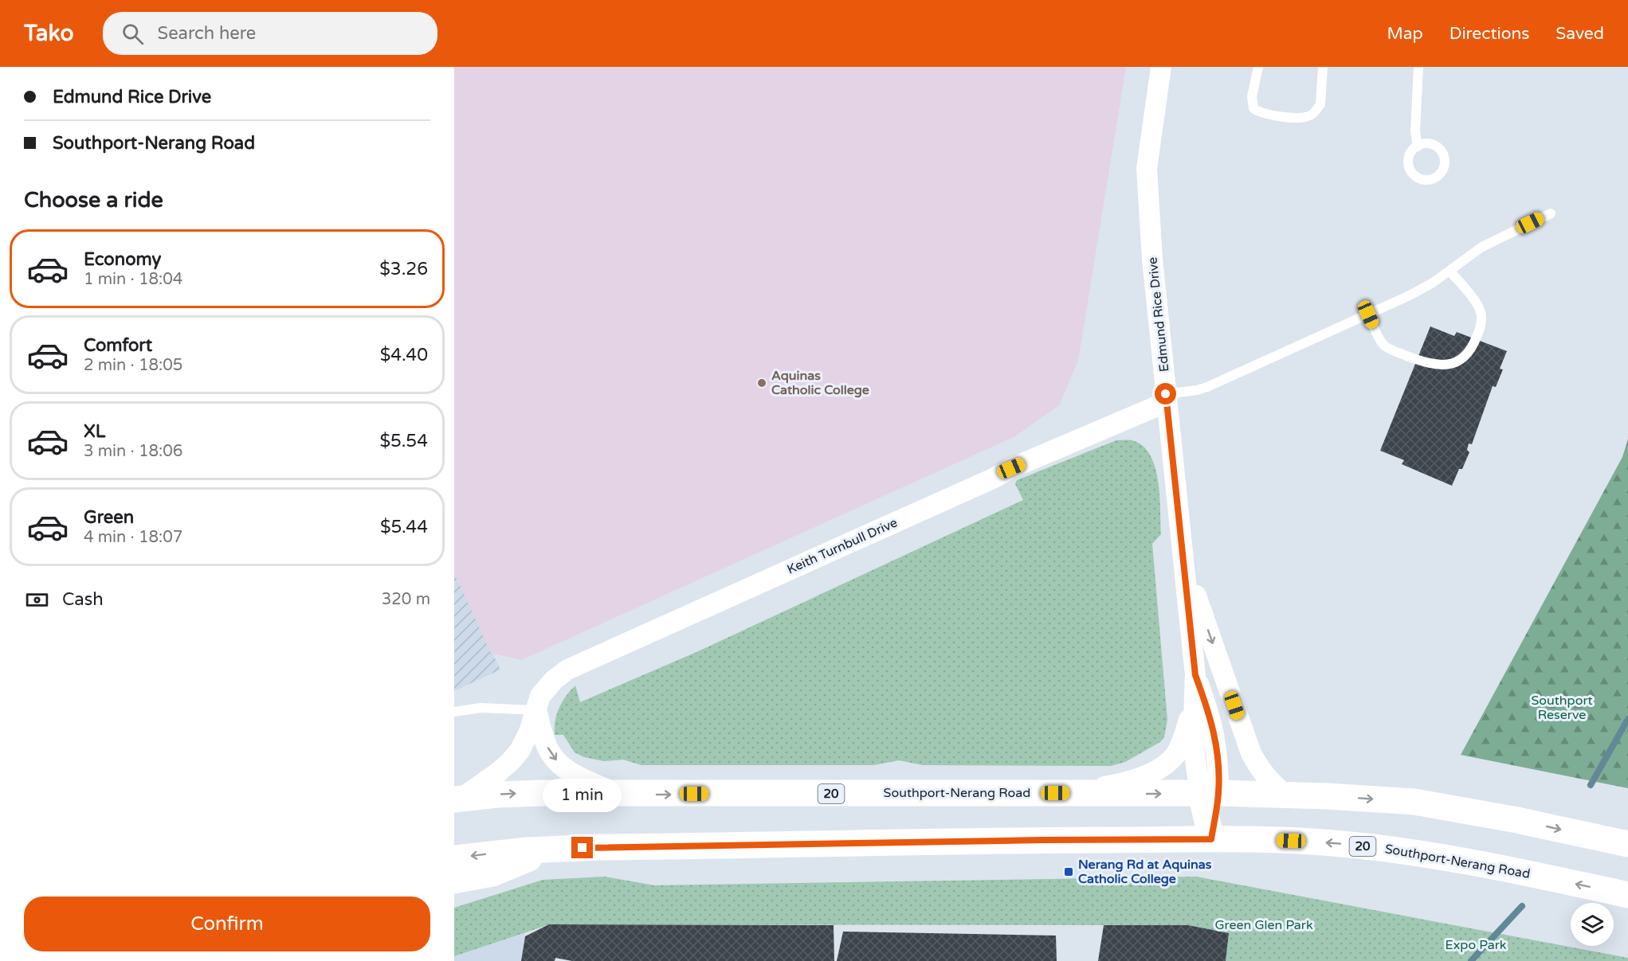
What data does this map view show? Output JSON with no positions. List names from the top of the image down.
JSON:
{
  "streets": {
    "main road": ["Southport-Nerang Road", "20"],
    "street": ["Edmund Rice Drive", "Keith Turnbull Drive"]
  },
  "crossings": [
    ["Edmund Rice Drive", "Keith Turnbull Drive"],
    ["Edmund Rice Drive", "Southport-Nerang Road"],
    ["Keith Turnbull Drive", "Southport-Nerang Road"]
  ],
  "parks": ["Southport Reserve", "Green Glen Park", "Expo Park"],
  "places": {
    "other": ["Aquinas Catholic College"],
    "transit": ["Nerang Rd at Aquinas Catholic College"]
  },
  "page": {
    "header": "Tako",
    "search": "Search here",
    "nav": ["Map", "Directions", "Saved"],
    "banner": ["Edmund Rice Drive", "Southport-Nerang Road"],
    "heading": "Choose a ride",
    "list": [
      {
        "name": "Economy",
        "note": "1 min · 18:04",
        "value": "$3.26"
      },
      {
        "name": "Comfort",
        "note": "2 min · 18:05",
        "value": "$4.40"
      },
      {
        "name": "XL",
        "note": "3 min · 18:06",
        "value": "$5.54"
      },
      {
        "name": "Green",
        "note": "4 min · 18:07",
        "value": "$5.44"
      }
    ],
    "pay": ["Cash", "320 m"],
    "bubble": "1 min",
    "buttons": "Confirm"
  }
}
